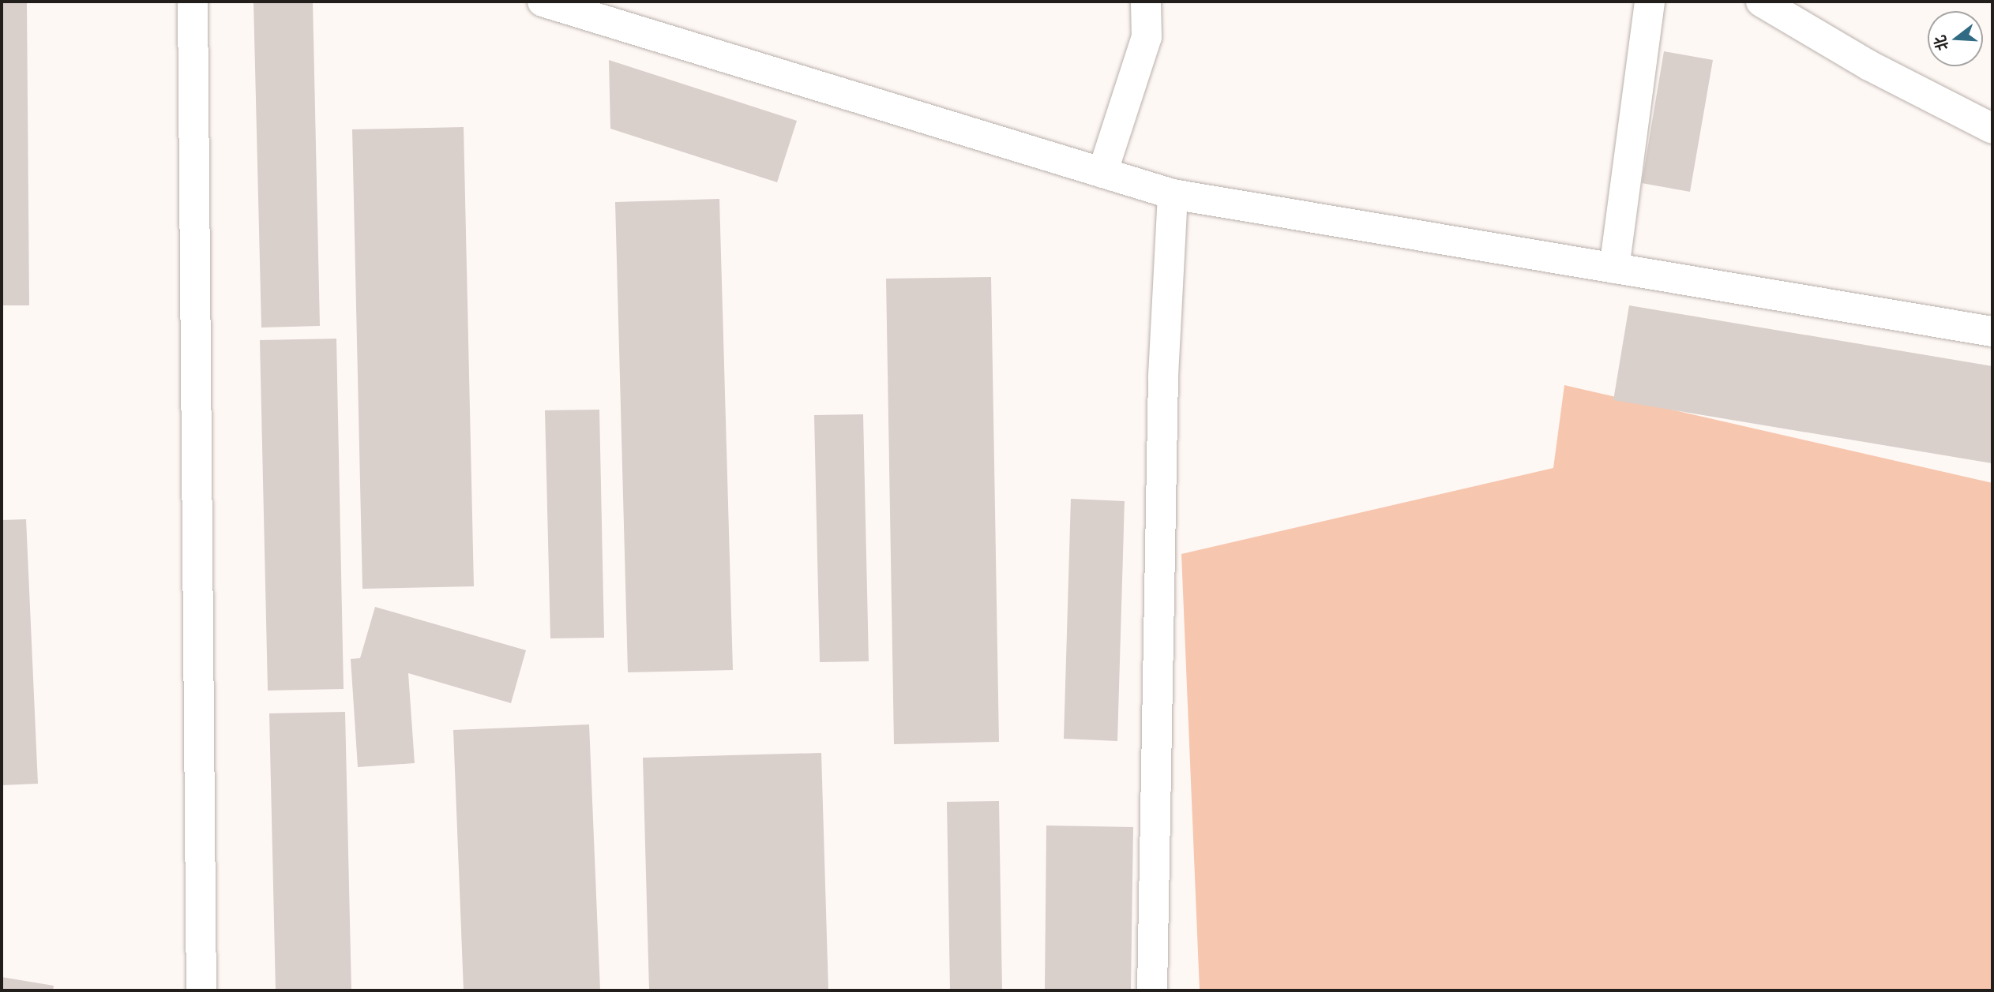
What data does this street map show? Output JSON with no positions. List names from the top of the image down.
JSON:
{
  "north": "left"
}
